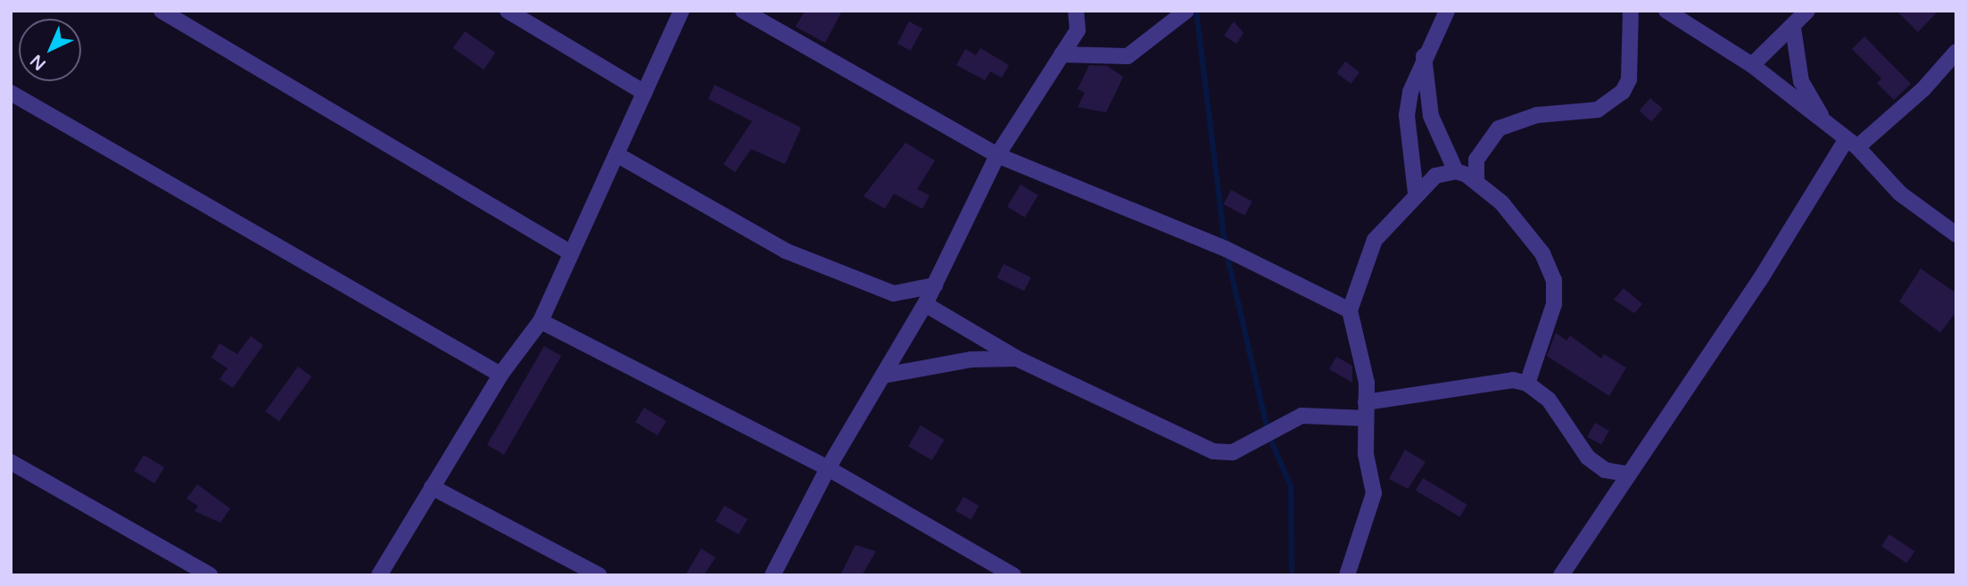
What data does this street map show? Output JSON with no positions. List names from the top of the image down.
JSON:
{
  "north": "bottom left"
}
